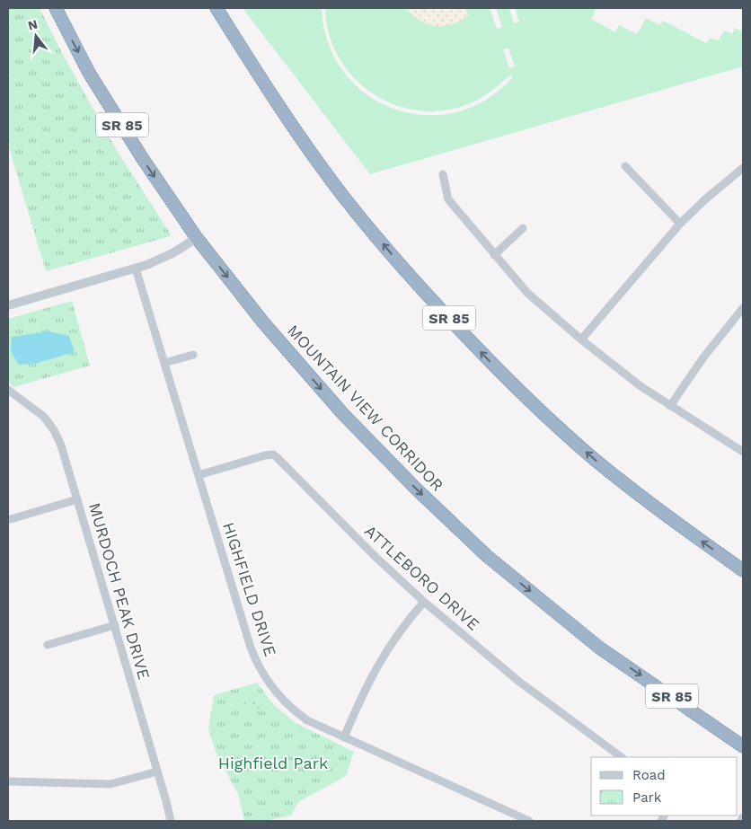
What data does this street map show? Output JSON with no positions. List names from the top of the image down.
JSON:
{
  "streets": {
    "highway": ["SR 85", "MOUNTAIN VIEW CORRIDOR"],
    "street": ["ATTLEBORO DRIVE", "HIGHFIELD DRIVE", "MURDOCH PEAK DRIVE"]
  },
  "crossings": [
    ["ATTLEBORO DRIVE", "HIGHFIELD DRIVE"]
  ],
  "one_way": ["MOUNTAIN VIEW CORRIDOR"],
  "parks": ["Highfield Park"],
  "legend": ["Road", "Park"],
  "north": "top"
}
